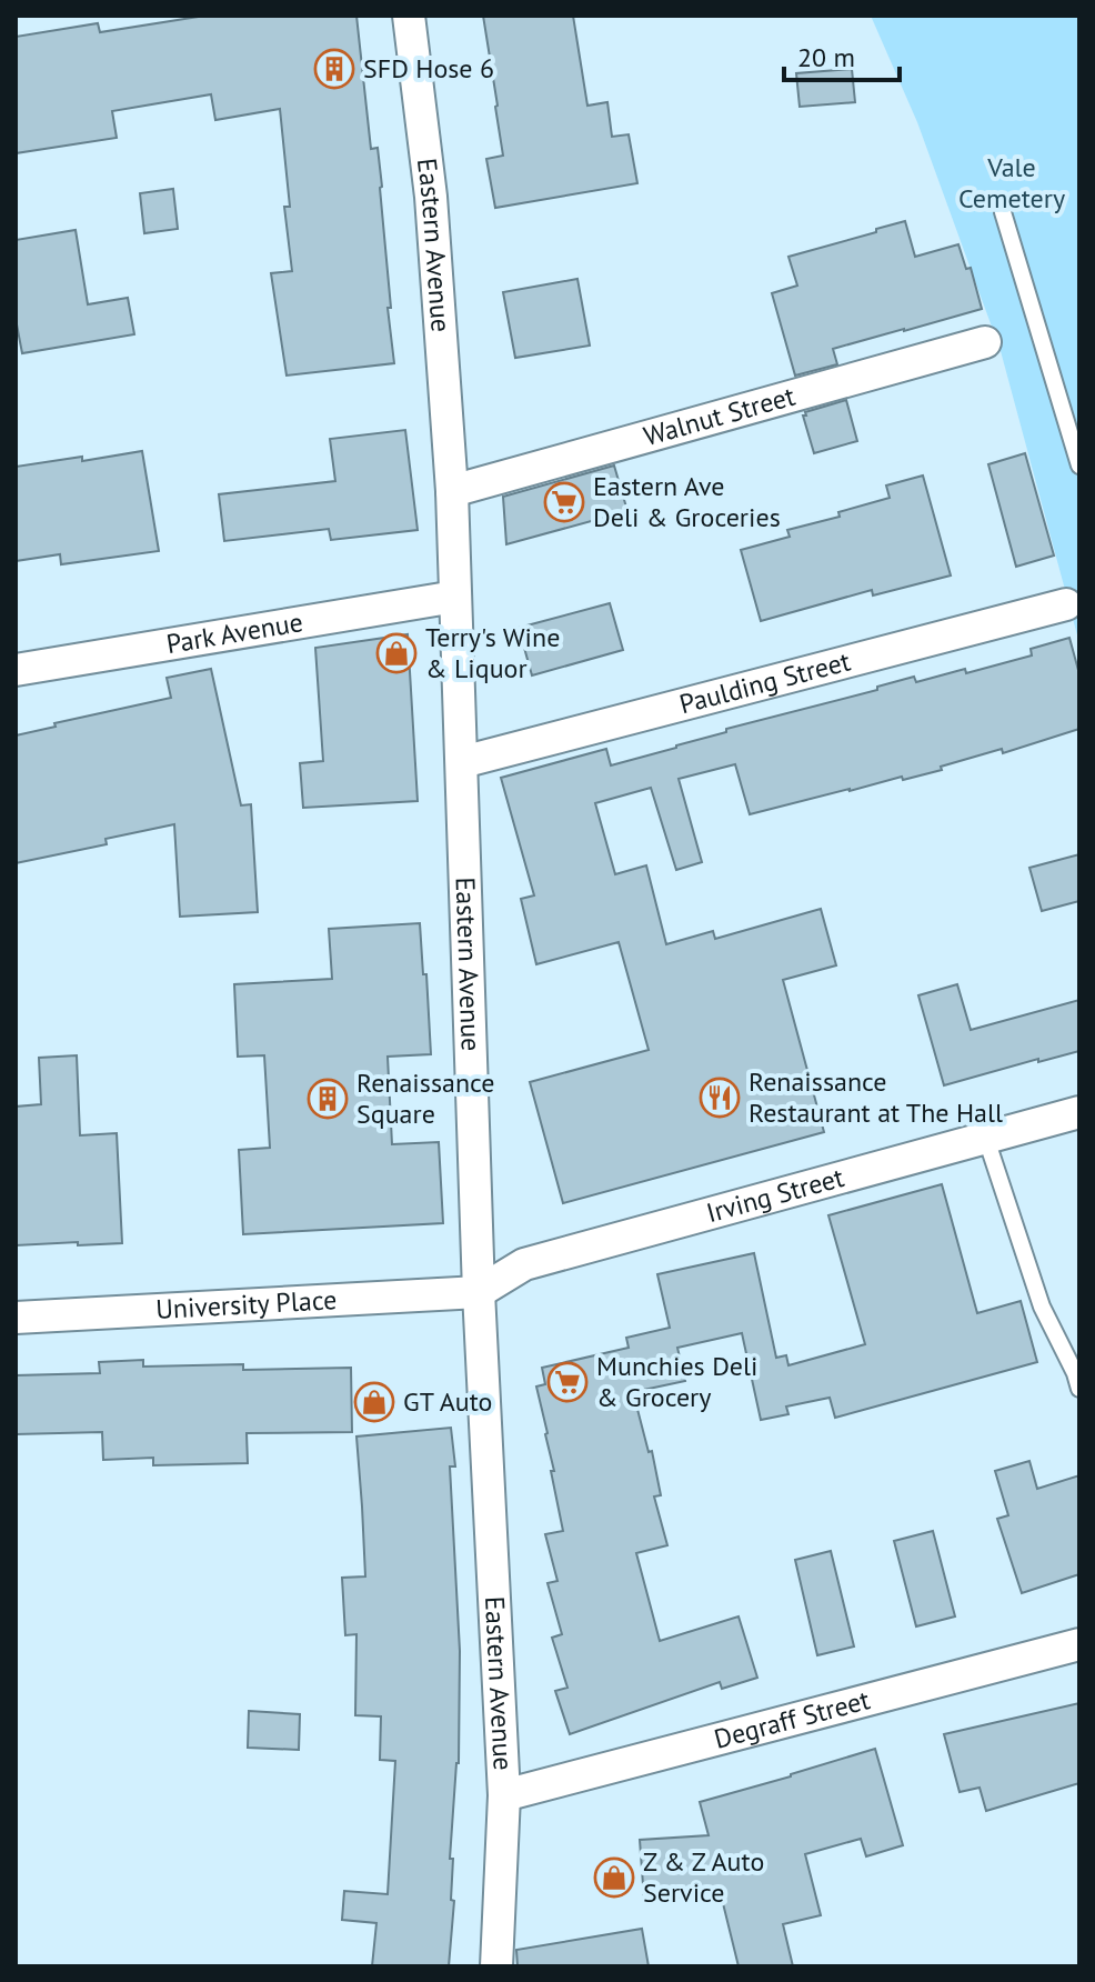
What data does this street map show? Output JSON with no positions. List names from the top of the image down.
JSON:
{
  "streets": {
    "street": [
      "Eastern Avenue",
      "Walnut Street",
      "Park Avenue",
      "Paulding Street",
      "Irving Street",
      "University Place",
      "Degraff Street"
    ]
  },
  "crossings": [
    ["Eastern Avenue", "Walnut Street"],
    ["Eastern Avenue", "Park Avenue"],
    ["Eastern Avenue", "Paulding Street"],
    ["Eastern Avenue", "Irving Street"],
    ["Eastern Avenue", "University Place"],
    ["Eastern Avenue", "Degraff Street"],
    ["Irving Street", "University Place"]
  ],
  "parks": ["Vale Cemetery"],
  "places": {
    "building": ["SFD Hose 6", "Renaissance Square"],
    "supermarket": ["Eastern Ave Deli & Groceries", "Munchies Deli & Grocery"],
    "shop": ["Terry's Wine & Liquor", "GT Auto", "Z & Z Auto Service"],
    "restaurant": ["Renaissance Restaurant at The Hall"]
  },
  "scale_bar": "20 m"
}
